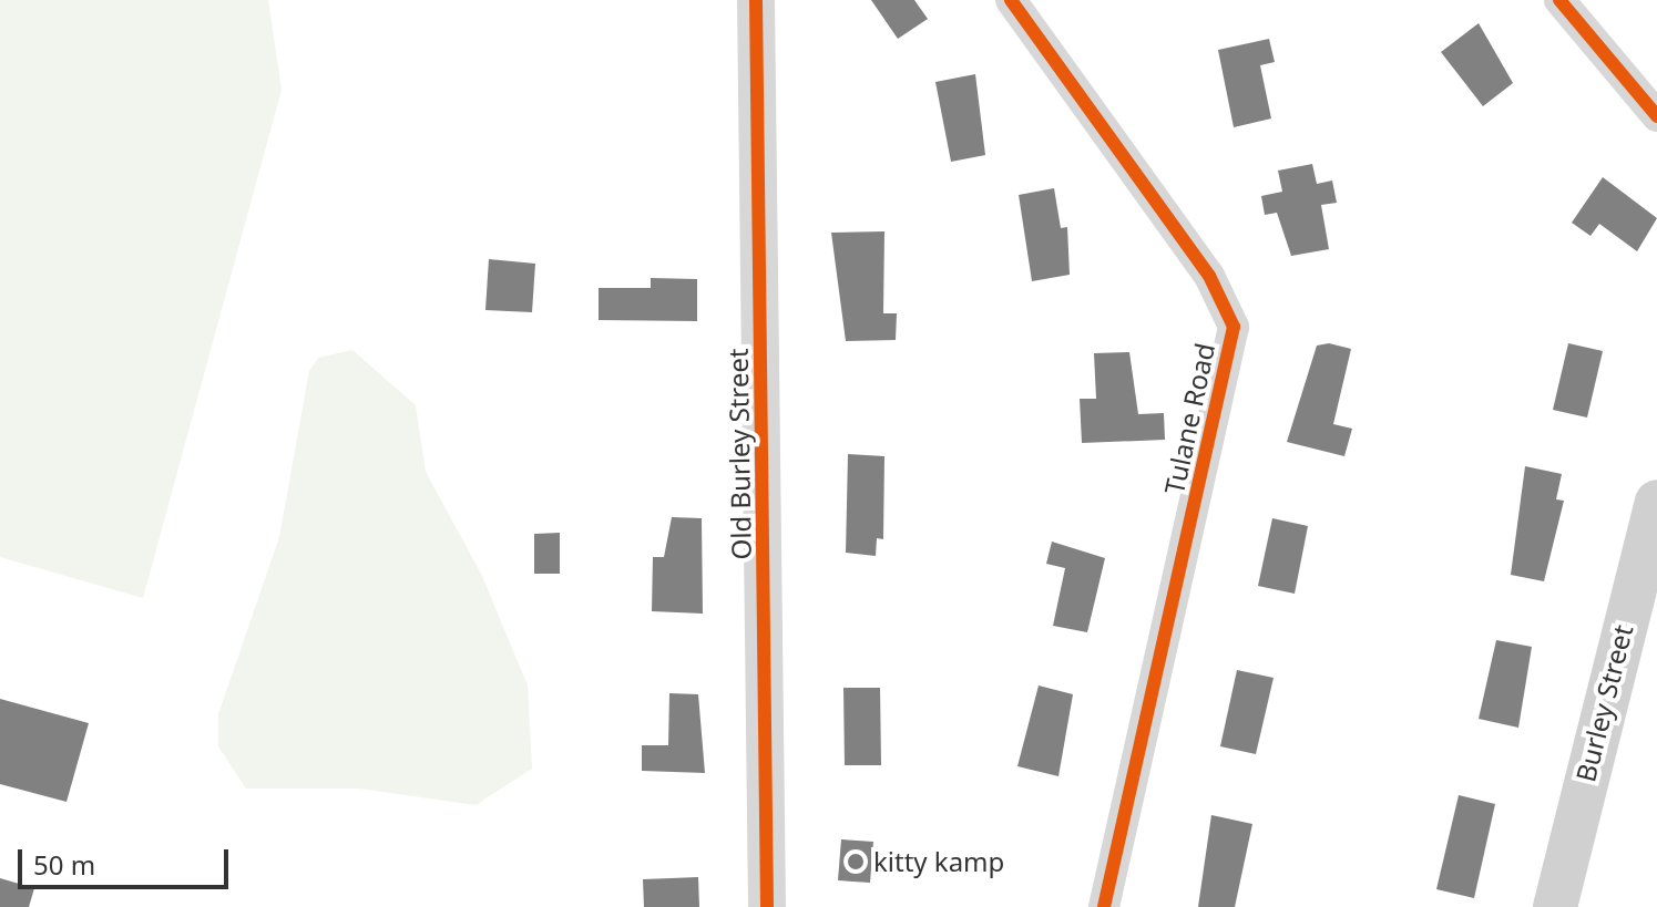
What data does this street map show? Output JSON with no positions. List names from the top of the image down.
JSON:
{
  "streets": {
    "main road": ["Burley Street"],
    "street": ["Tulane Road", "Old Burley Street"]
  },
  "places": ["kitty kamp"],
  "scale_bar": "50 m"
}
